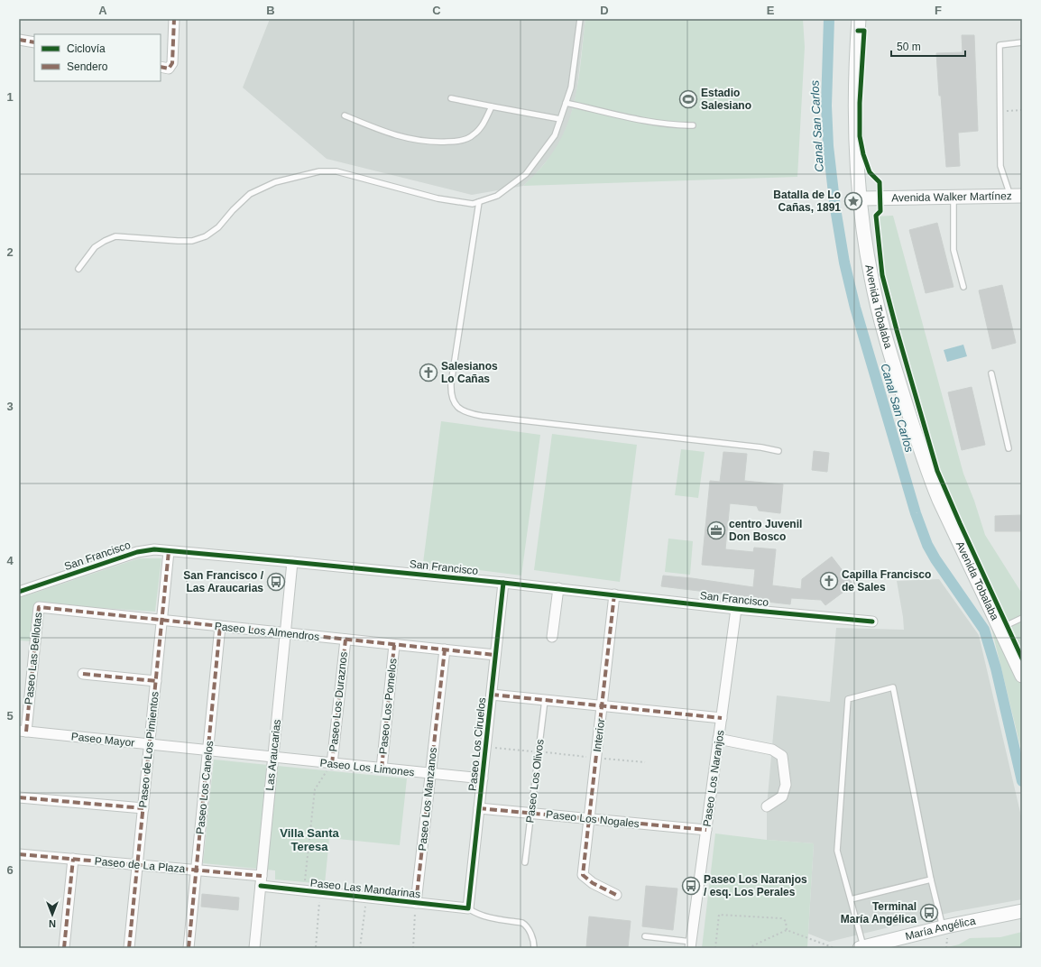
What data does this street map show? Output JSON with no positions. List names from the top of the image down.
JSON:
{
  "streets": {
    "main road": ["Avenida Walker Martínez", "Avenida Tobalaba", "María Angélica"],
    "street": [
      "San Francisco",
      "Paseo Los Almendros",
      "Paseo Las Bellotas",
      "Paseo Los Duraznos",
      "Paseo Los Pomelos",
      "Interior",
      "Paseo Mayor",
      "Paseo Los Ciruelos",
      "Paseo de Los Pimientos",
      "Las Araucarias",
      "Paseo Los Limones",
      "Paseo Los Naranjos",
      "Paseo Los Canelos",
      "Paseo Los Manzanos",
      "Paseo Los Nogales",
      "Paseo de La Plaza",
      "Paseo Las Mandarinas"
    ],
    "lane": ["Paseo Los Olivos"]
  },
  "crossings": [
    ["Avenida Walker Martínez", "Avenida Tobalaba"],
    ["San Francisco", "Interior"],
    ["San Francisco", "Paseo Los Ciruelos"],
    ["San Francisco", "Paseo de Los Pimientos"],
    ["San Francisco", "Las Araucarias"],
    ["San Francisco", "Paseo Los Naranjos"],
    ["Paseo Los Almendros", "Paseo Las Bellotas"],
    ["Paseo Los Almendros", "Paseo Los Duraznos"],
    ["Paseo Los Almendros", "Paseo Los Pomelos"],
    ["Paseo Los Almendros", "Paseo Los Ciruelos"],
    ["Paseo Los Almendros", "Paseo de Los Pimientos"],
    ["Paseo Los Almendros", "Las Araucarias"],
    ["Paseo Los Almendros", "Paseo Los Canelos"],
    ["Paseo Los Almendros", "Paseo Los Manzanos"],
    ["Paseo Las Bellotas", "Paseo Mayor"],
    ["Paseo Los Duraznos", "Paseo Los Limones"],
    ["Paseo Los Pomelos", "Paseo Los Limones"],
    ["Interior", "Paseo Los Nogales"],
    ["Paseo Mayor", "Paseo de Los Pimientos"],
    ["Paseo Mayor", "Las Araucarias"],
    ["Paseo Mayor", "Paseo Los Limones"],
    ["Paseo Mayor", "Paseo Los Canelos"],
    ["Paseo Los Ciruelos", "Paseo Los Limones"],
    ["Paseo Los Ciruelos", "Paseo Los Nogales"],
    ["Paseo Los Ciruelos", "Paseo Las Mandarinas"],
    ["Paseo de Los Pimientos", "Paseo de La Plaza"],
    ["Las Araucarias", "Paseo Los Limones"],
    ["Las Araucarias", "Paseo de La Plaza"],
    ["Las Araucarias", "Paseo Las Mandarinas"],
    ["Paseo Los Limones", "Paseo Los Manzanos"],
    ["Paseo Los Naranjos", "Paseo Los Nogales"],
    ["Paseo Los Olivos", "Paseo Los Nogales"],
    ["Paseo Los Canelos", "Paseo de La Plaza"],
    ["Paseo Los Manzanos", "Paseo Las Mandarinas"],
    ["Paseo de La Plaza", "Paseo Las Mandarinas"]
  ],
  "districts": ["Villa Santa Teresa"],
  "water": ["Canal San Carlos"],
  "places": {
    "sports": ["Estadio Salesiano"],
    "place": ["Batalla de Lo Cañas, 1891"],
    "church": ["Salesianos Lo Cañas", "Capilla Francisco de Sales"],
    "office": ["centro Juvenil Don Bosco"],
    "bus stop": ["San Francisco / Las Araucarias", "Paseo Los Naranjos / esq. Los Perales", "Terminal María Angélica"]
  },
  "legend": ["Ciclovía", "Sendero"],
  "scale_bar": "50 m",
  "north": "bottom",
  "grid": {
    "columns": [
      "A",
      "B",
      "C",
      "D",
      "E",
      "F"
    ],
    "rows": [
      "1",
      "2",
      "3",
      "4",
      "5",
      "6"
    ]
  }
}
